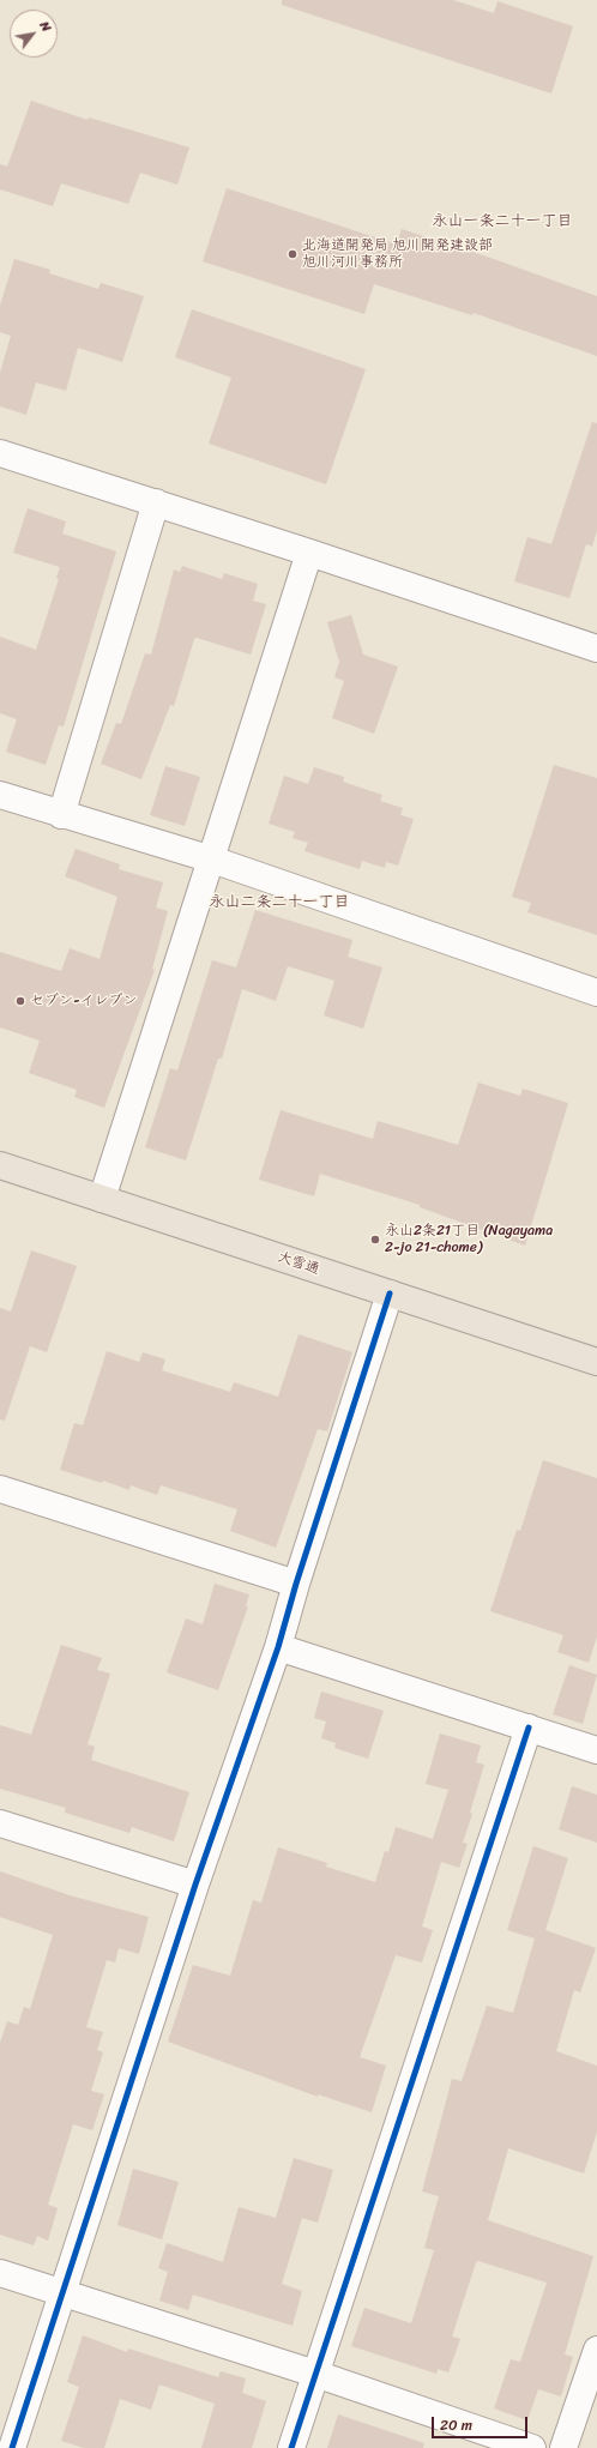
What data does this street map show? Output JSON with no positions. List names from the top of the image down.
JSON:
{
  "streets": {
    "highway": ["大雪通"]
  },
  "districts": ["永山一条二十一丁目", "永山二条二十一丁目"],
  "places": ["北海道開発局 旭川開発建設部 旭川河川事務所", "セブン-イレブン", "永山2条21丁目 (Nagayama 2-jo 21-chome)"],
  "scale_bar": "20 m",
  "north": "top right"
}
